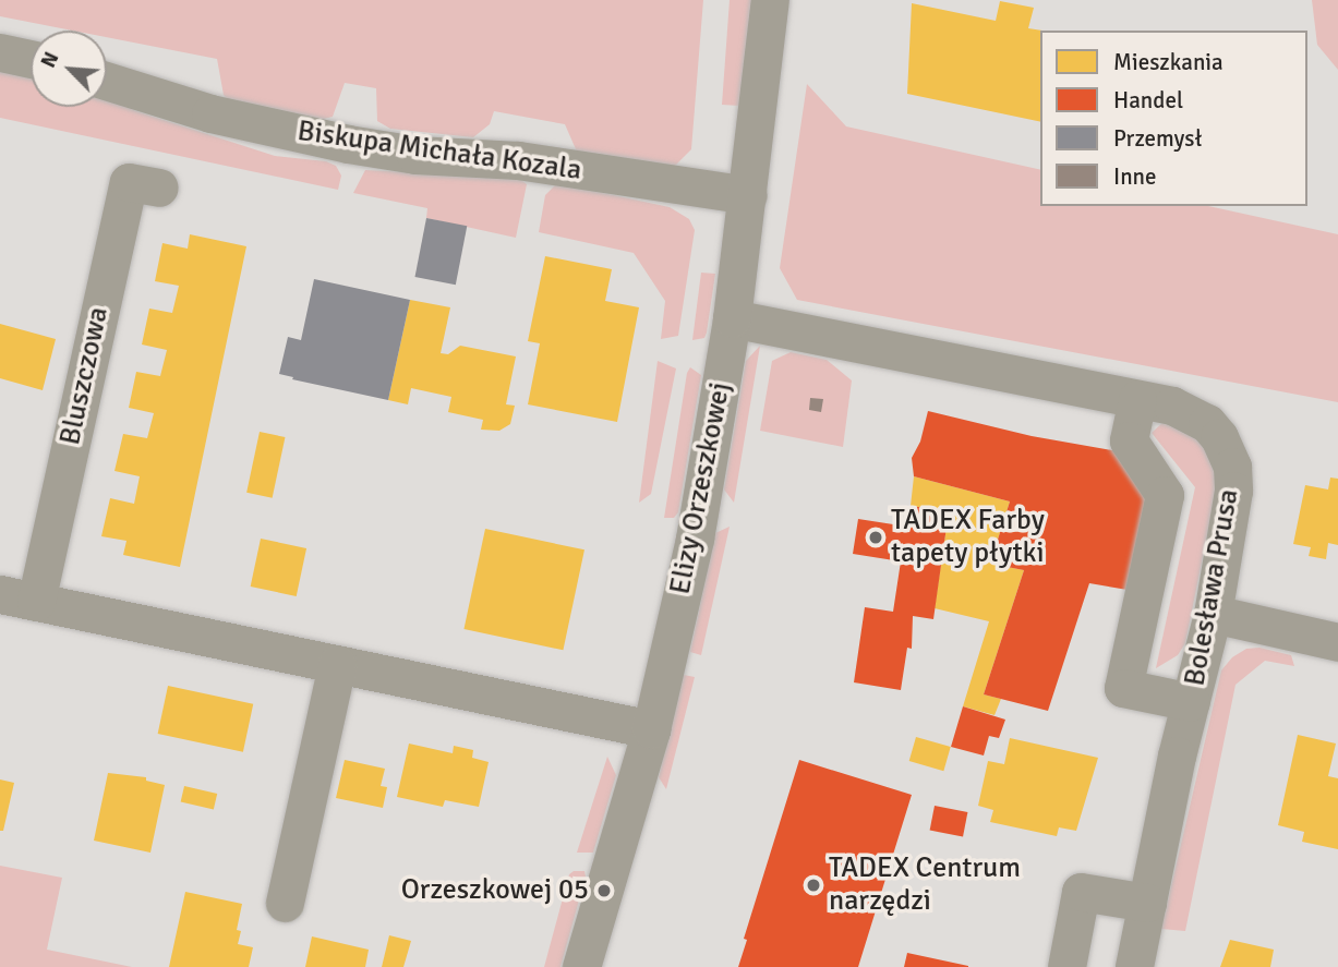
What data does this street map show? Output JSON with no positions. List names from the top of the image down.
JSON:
{
  "streets": {
    "street": [
      "Biskupa Michała Kozala",
      "Bluszczowa",
      "Elizy Orzeszkowej",
      "Bolesława Prusa"
    ]
  },
  "crossings": [
    ["Biskupa Michała Kozala", "Elizy Orzeszkowej"],
    ["Bluszczowa", "Elizy Orzeszkowej"],
    ["Elizy Orzeszkowej", "Bolesława Prusa"]
  ],
  "places": ["TADEX Farby tapety płytki", "TADEX Centrum narzędzi", "Orzeszkowej 05"],
  "legend": [
    "Mieszkania",
    "Handel",
    "Przemysł",
    "Inne"
  ],
  "north": "top left"
}
